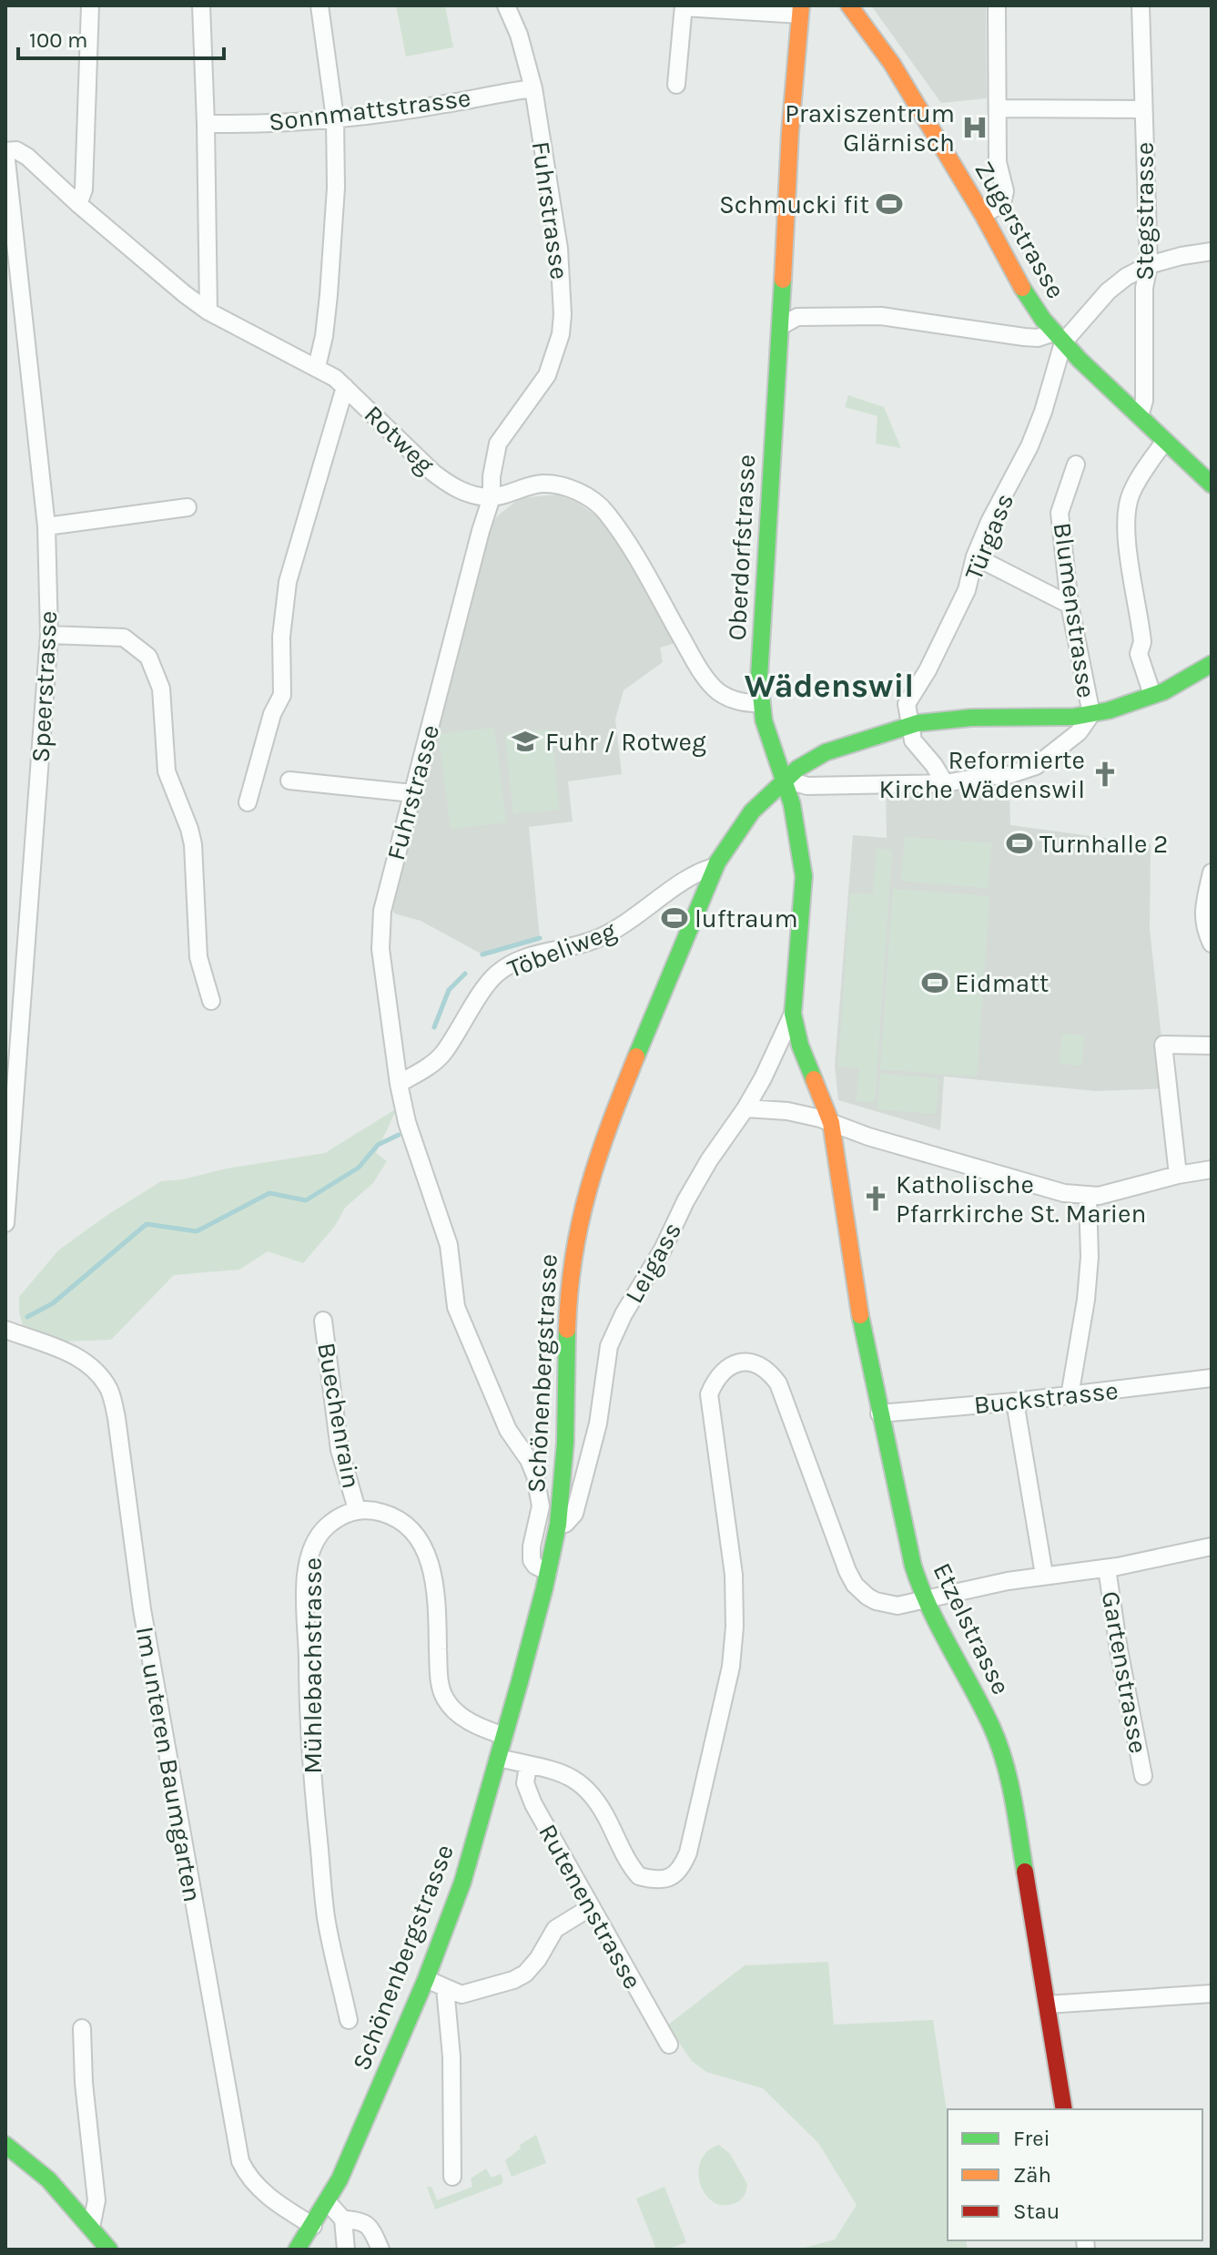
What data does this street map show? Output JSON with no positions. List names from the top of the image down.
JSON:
{
  "streets": {
    "street": [
      "Sonnmattstrasse",
      "Fuhrstrasse",
      "Stegstrasse",
      "Zugerstrasse",
      "Rotweg",
      "Türgass",
      "Oberdorfstrasse",
      "Blumenstrasse",
      "Speerstrasse",
      "Töbeliweg",
      "Leigass",
      "Schönenbergstrasse",
      "Buckstrasse",
      "Buechenrain",
      "Etzelstrasse",
      "Mühlebachstrasse",
      "Gartenstrasse",
      "Im unteren Baumgarten",
      "Rutenenstrasse"
    ]
  },
  "crossings": [
    ["Sonnmattstrasse", "Fuhrstrasse"],
    ["Fuhrstrasse", "Rotweg"],
    ["Fuhrstrasse", "Töbeliweg"],
    ["Fuhrstrasse", "Schönenbergstrasse"],
    ["Stegstrasse", "Zugerstrasse"],
    ["Zugerstrasse", "Türgass"],
    ["Rotweg", "Speerstrasse"],
    ["Türgass", "Schönenbergstrasse"],
    ["Oberdorfstrasse", "Leigass"],
    ["Oberdorfstrasse", "Schönenbergstrasse"],
    ["Oberdorfstrasse", "Etzelstrasse"],
    ["Blumenstrasse", "Schönenbergstrasse"],
    ["Töbeliweg", "Schönenbergstrasse"],
    ["Leigass", "Schönenbergstrasse"],
    ["Schönenbergstrasse", "Im unteren Baumgarten"],
    ["Buckstrasse", "Etzelstrasse"],
    ["Buechenrain", "Mühlebachstrasse"]
  ],
  "districts": ["Wädenswil"],
  "places": {
    "hospital": ["Praxiszentrum Glärnisch"],
    "sports": [
      "Schmucki fit",
      "Turnhalle 2",
      "luftraum",
      "Eidmatt"
    ],
    "school or university": ["Fuhr / Rotweg"],
    "church": ["Reformierte Kirche Wädenswil", "Katholische Pfarrkirche St. Marien"]
  },
  "legend": ["Frei", "Zäh", "Stau"],
  "scale_bar": "100 m"
}
